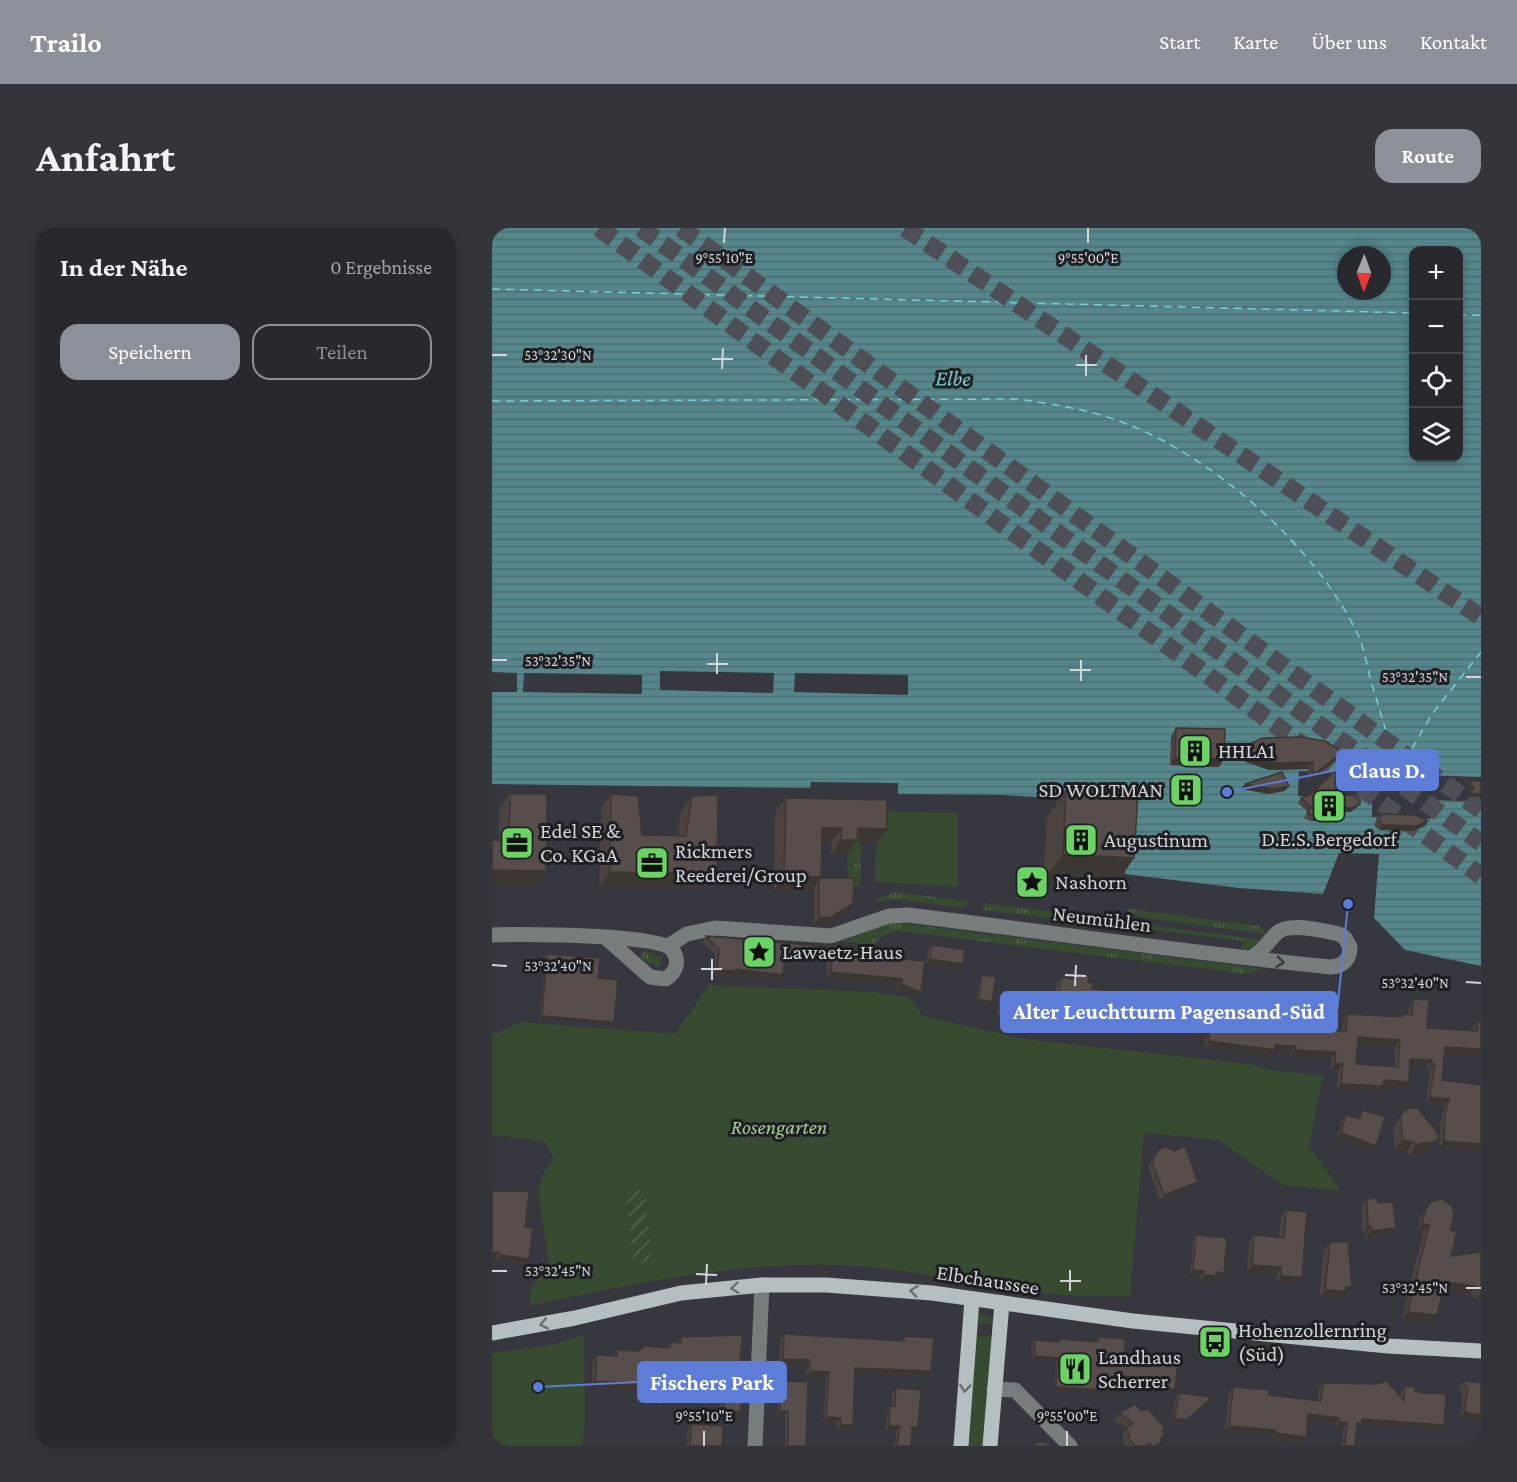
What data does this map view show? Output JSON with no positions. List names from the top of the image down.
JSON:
{
  "streets": {
    "main road": ["Elbchaussee"],
    "street": ["Neumühlen"]
  },
  "one_way": ["Elbchaussee"],
  "water": ["Elbe"],
  "parks": ["Rosengarten"],
  "places": {
    "building": [
      "HHLA1",
      "SD WOLTMAN",
      "D.E.S. Bergedorf",
      "Augustinum"
    ],
    "other": ["Claus D.", "Alter Leuchtturm Pagensand-Süd", "Fischers Park"],
    "office": ["Edel SE & Co. KGaA", "Rickmers Reederei/Group"],
    "place": ["Nashorn", "Lawaetz-Haus"],
    "bus stop": ["Hohenzollernring (Süd)"],
    "restaurant": ["Landhaus Scherrer"]
  },
  "north": "bottom",
  "page": {
    "header": "Trailo",
    "nav": [
      "Start",
      "Karte",
      "Über uns",
      "Kontakt"
    ],
    "buttons": [
      "Route",
      ["Speichern", "Teilen"]
    ],
    "title": "Anfahrt",
    "heading": ["In der Nähe", "0 Ergebnisse"],
    "map_buttons": ["+", "−"]
  },
  "coordinates": [
    "9°55'10\"E",
    "9°55'00\"E",
    "53°32'30\"N",
    "53°32'35\"N",
    "53°32'40\"N",
    "53°32'45\"N"
  ]
}
